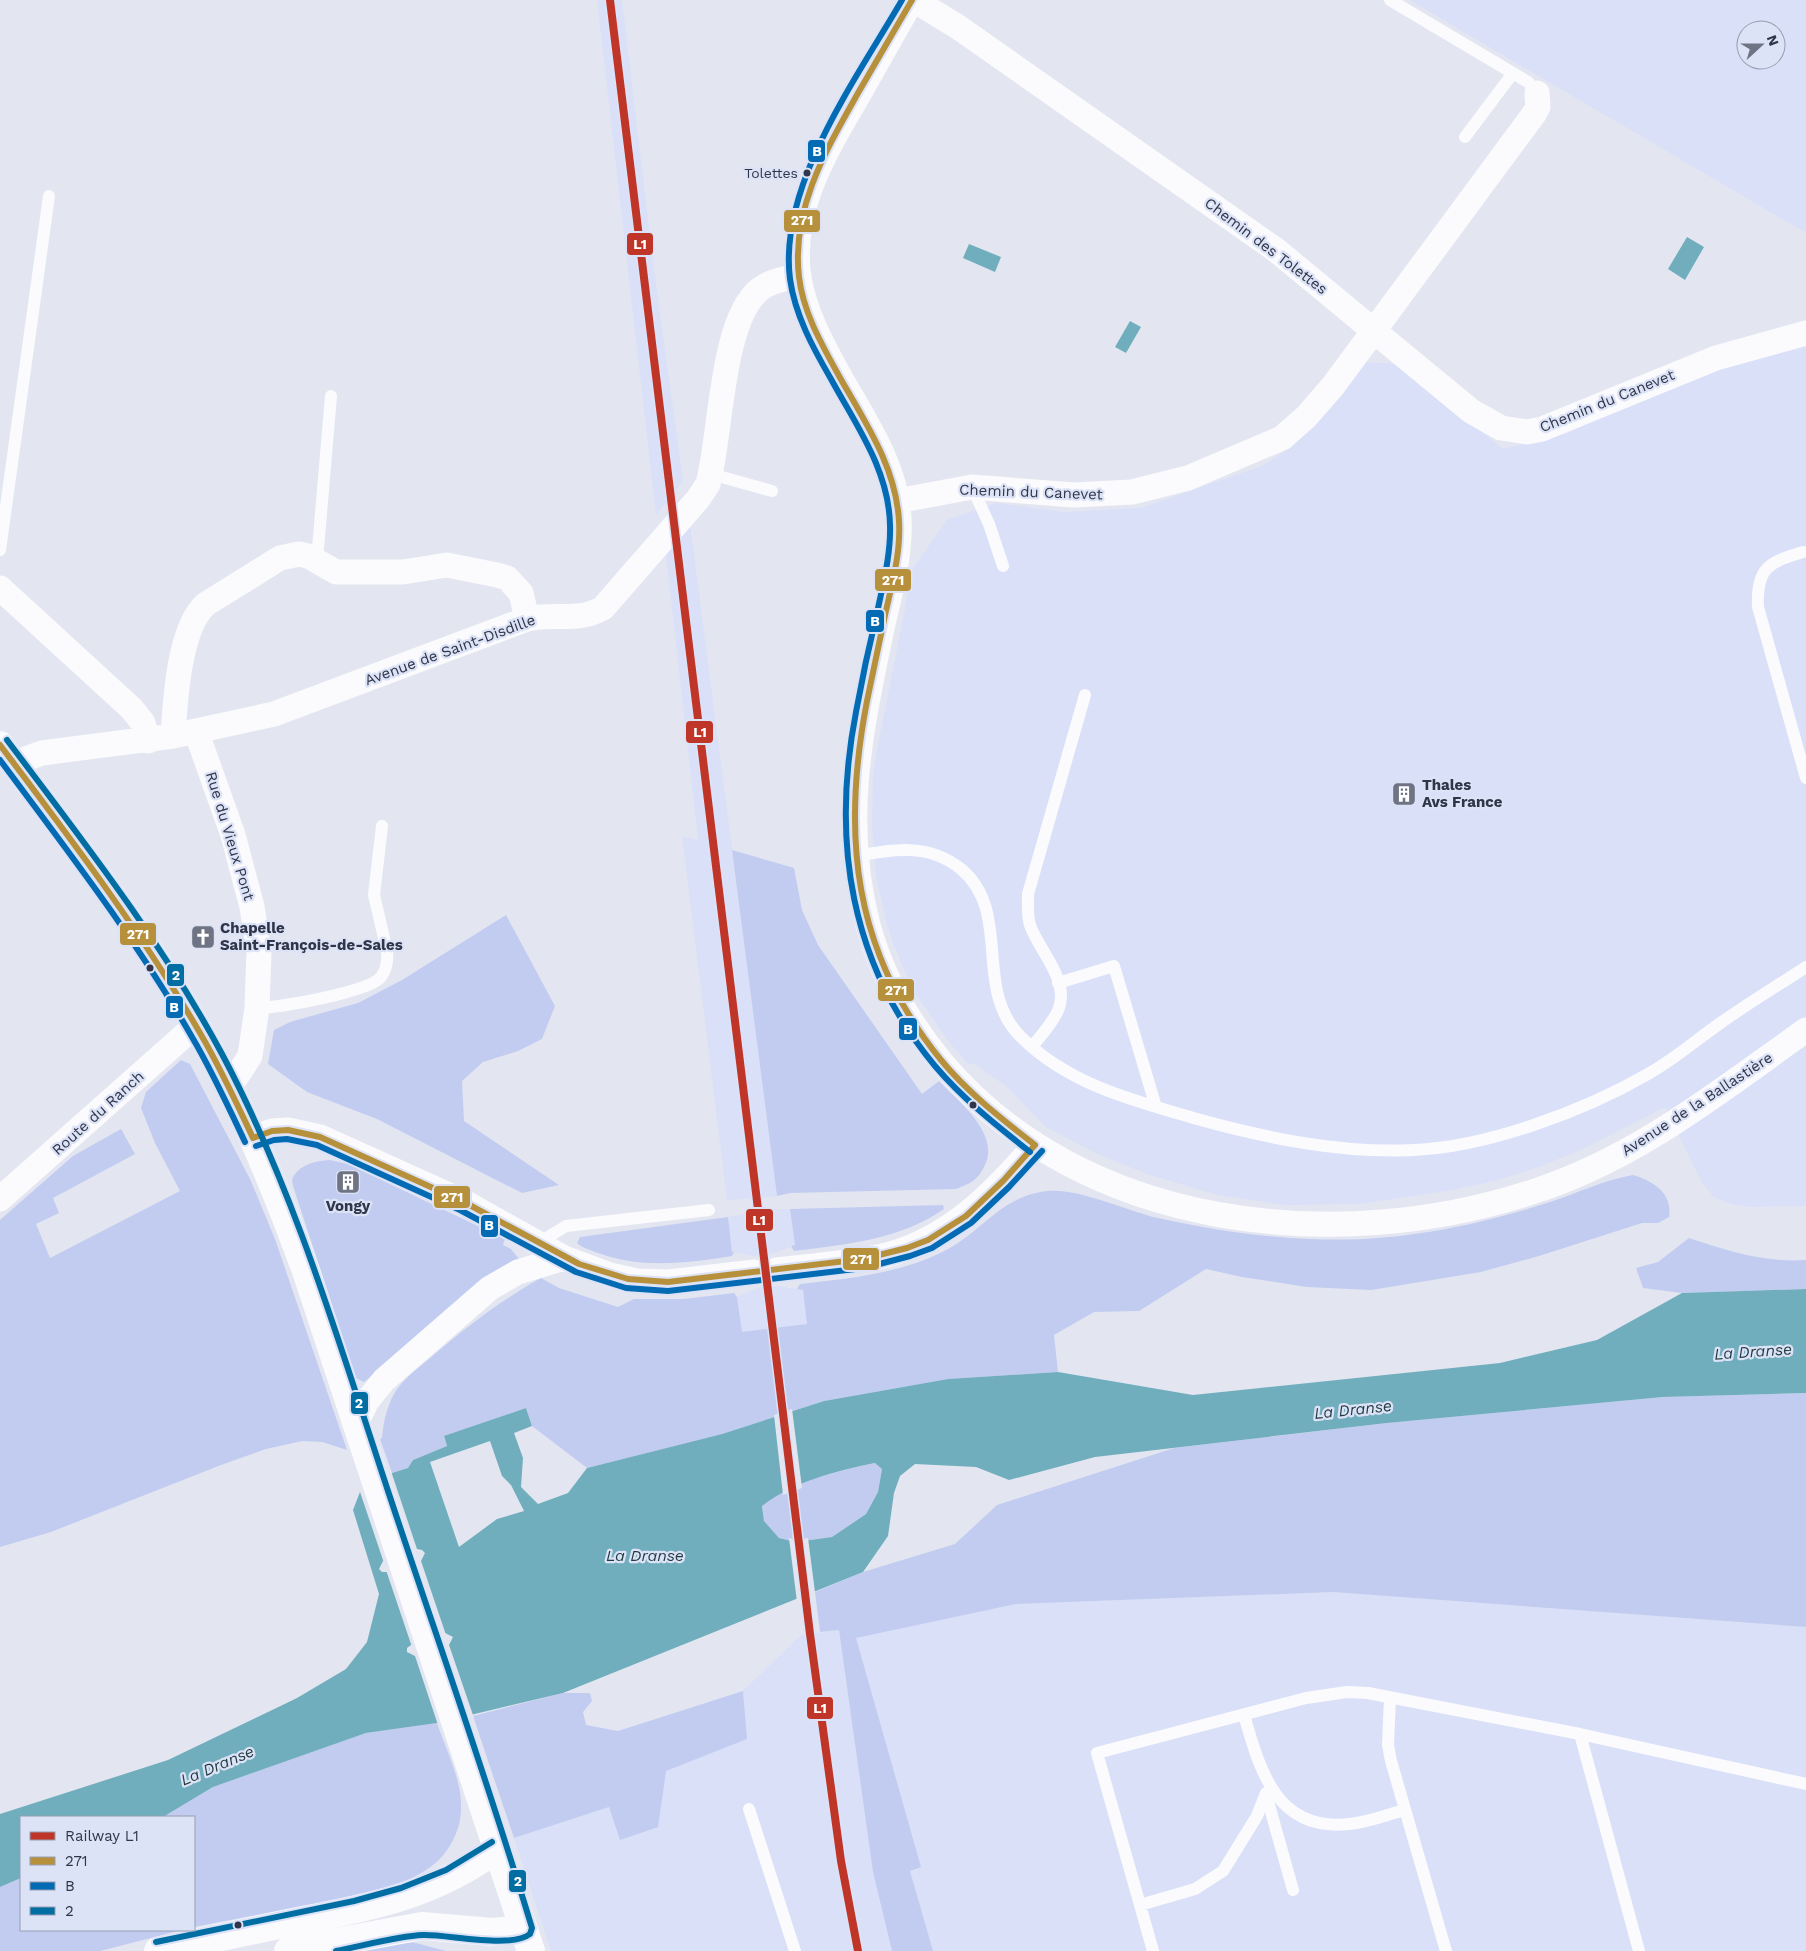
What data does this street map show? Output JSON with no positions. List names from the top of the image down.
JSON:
{
  "streets": {
    "street": [
      "Chemin des Tolettes",
      "Chemin du Canevet",
      "Avenue de Saint-Disdille",
      "Rue du Vieux Pont",
      "Avenue de la Ballastière",
      "Route du Ranch"
    ]
  },
  "crossings": [
    ["Chemin des Tolettes", "Chemin du Canevet"],
    ["Chemin du Canevet", "Avenue de la Ballastière"],
    ["Avenue de Saint-Disdille", "Rue du Vieux Pont"],
    ["Avenue de Saint-Disdille", "Avenue de la Ballastière"]
  ],
  "water": ["La Dranse"],
  "places": {
    "other": ["Tolettes"],
    "building": ["Thales Avs France", "Vongy"],
    "church": ["Chapelle Saint-François-de-Sales"]
  },
  "lines": [
    "rail line L1",
    "transit line 271",
    "transit line B",
    "transit line 2"
  ],
  "legend": [
    "Railway L1",
    "271",
    "B",
    "2"
  ],
  "north": "right"
}
